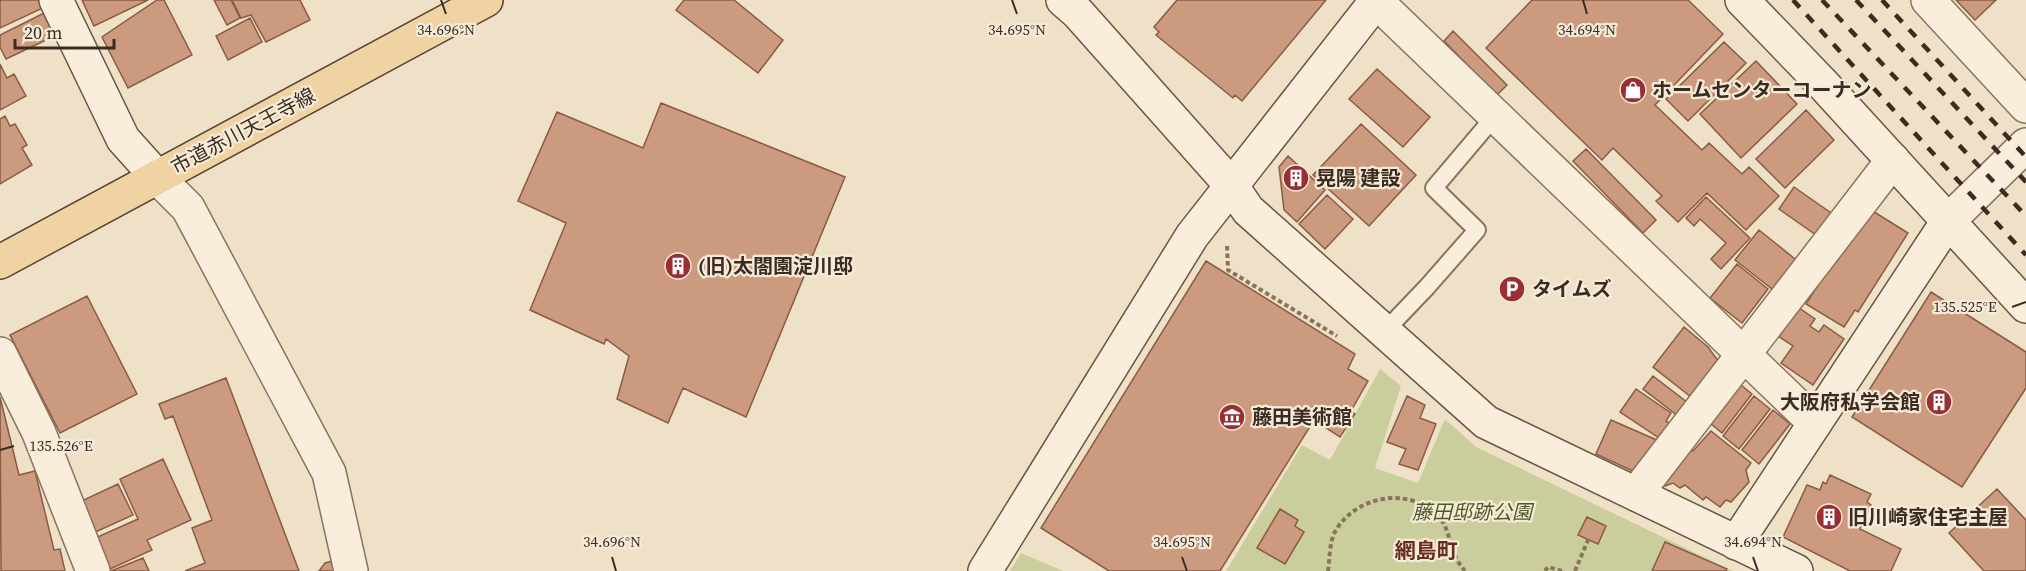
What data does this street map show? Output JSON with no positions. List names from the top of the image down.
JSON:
{
  "streets": {
    "main road": ["市道赤川天王寺線"]
  },
  "districts": ["網島町"],
  "parks": ["藤田邸跡公園"],
  "places": {
    "shop": ["ホームセンターコーナン"],
    "building": [
      "晃陽 建設",
      "(旧)太閤園淀川邸",
      "大阪府私学会館",
      "旧川崎家住宅主屋"
    ],
    "parking": ["タイムズ"],
    "museum": ["藤田美術館"]
  },
  "scale_bar": "20 m",
  "coordinates": [
    "34.696°N",
    "34.695°N",
    "34.694°N",
    "135.525°E",
    "135.526°E"
  ]
}
